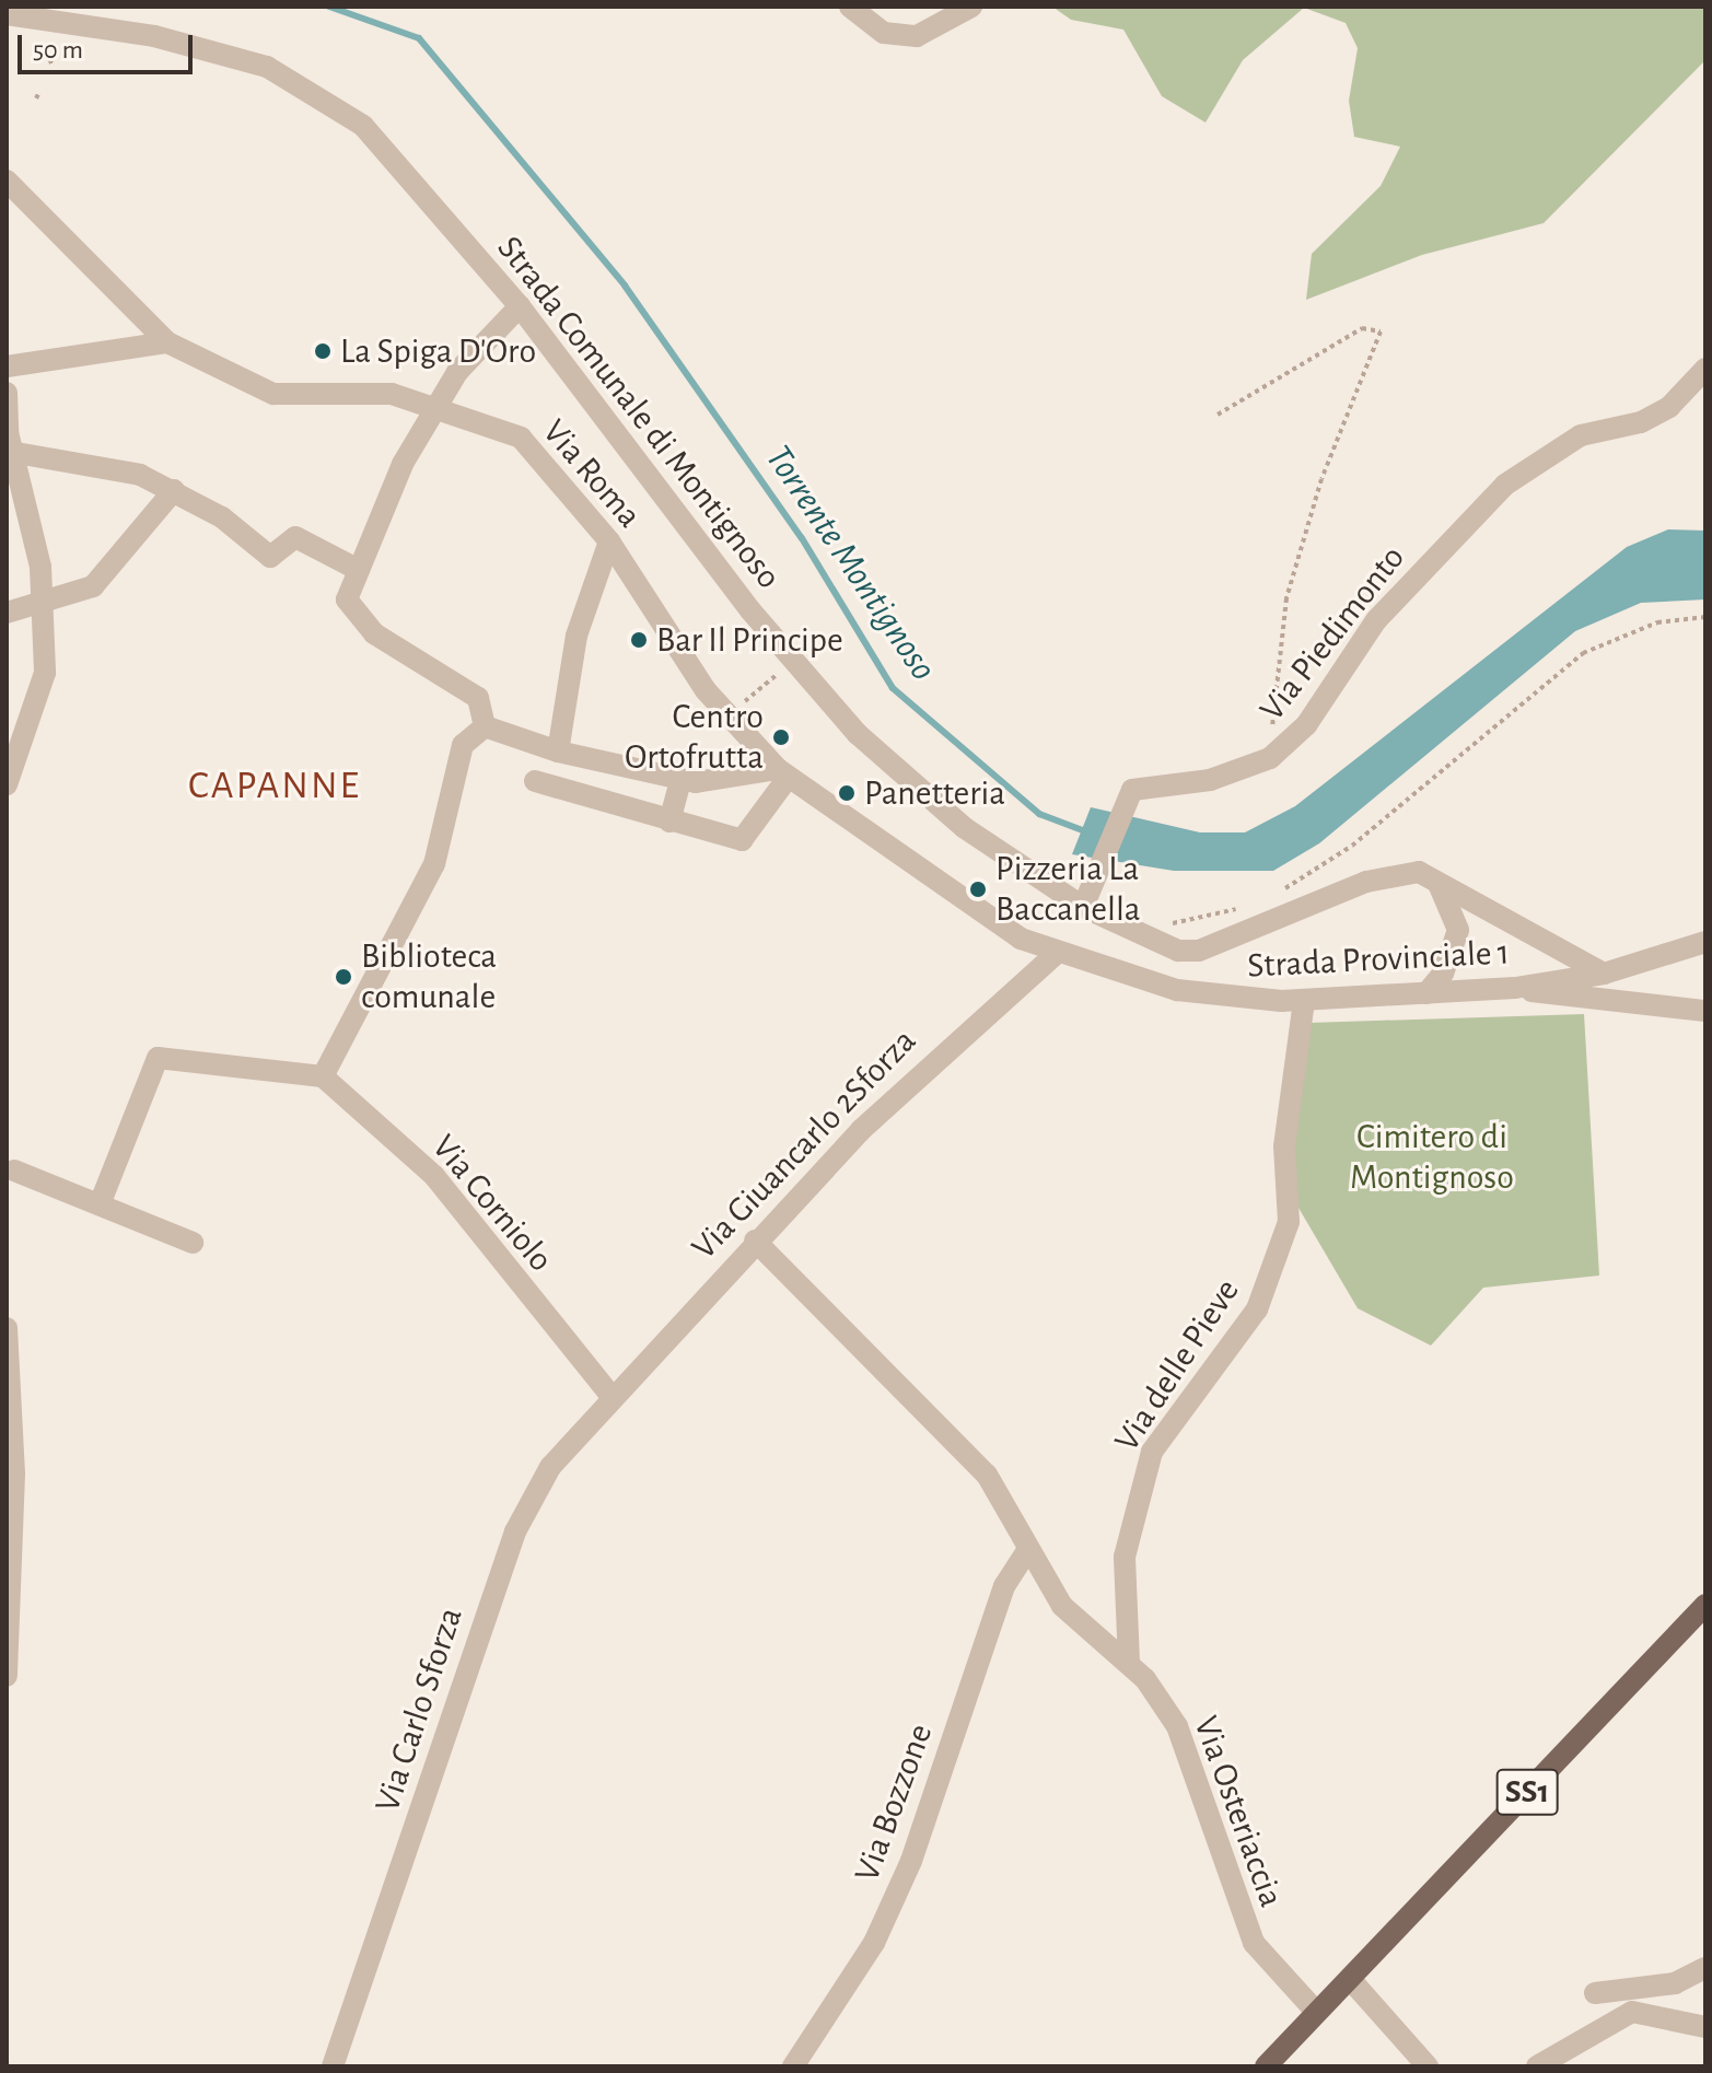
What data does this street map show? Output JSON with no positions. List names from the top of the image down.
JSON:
{
  "streets": {
    "main road": ["SS1"],
    "street": [
      "Strada Comunale di Montignoso",
      "Via Roma",
      "Via Piedimonto",
      "Strada Provinciale 1",
      "Via Giuancarlo 2Sforza",
      "Via Corniolo",
      "Via delle Pieve",
      "Via Carlo Sforza",
      "Via Bozzone",
      "Via Osteriaccia"
    ]
  },
  "crossings": [
    ["Strada Comunale di Montignoso", "Via Piedimonto"],
    ["Strada Comunale di Montignoso", "Strada Provinciale 1"],
    ["Via Roma", "Strada Provinciale 1"],
    ["Via Roma", "Via Giuancarlo 2Sforza"],
    ["Strada Provinciale 1", "Via Giuancarlo 2Sforza"],
    ["Strada Provinciale 1", "Via delle Pieve"],
    ["Via Giuancarlo 2Sforza", "Via Corniolo"],
    ["Via Giuancarlo 2Sforza", "Via Carlo Sforza"],
    ["Via Giuancarlo 2Sforza", "Via Osteriaccia"],
    ["Via Corniolo", "Via Carlo Sforza"],
    ["Via delle Pieve", "Via Osteriaccia"],
    ["SS1", "Via Osteriaccia"],
    ["Via Bozzone", "Via Osteriaccia"]
  ],
  "districts": ["CAPANNE"],
  "water": ["Torrente Montignoso"],
  "parks": ["Cimitero di Montignoso"],
  "places": [
    "La Spiga D'Oro",
    "Bar Il Principe",
    "Centro Ortofrutta",
    "Panetteria",
    "Pizzeria La Baccanella",
    "Biblioteca comunale"
  ],
  "scale_bar": "50 m"
}
